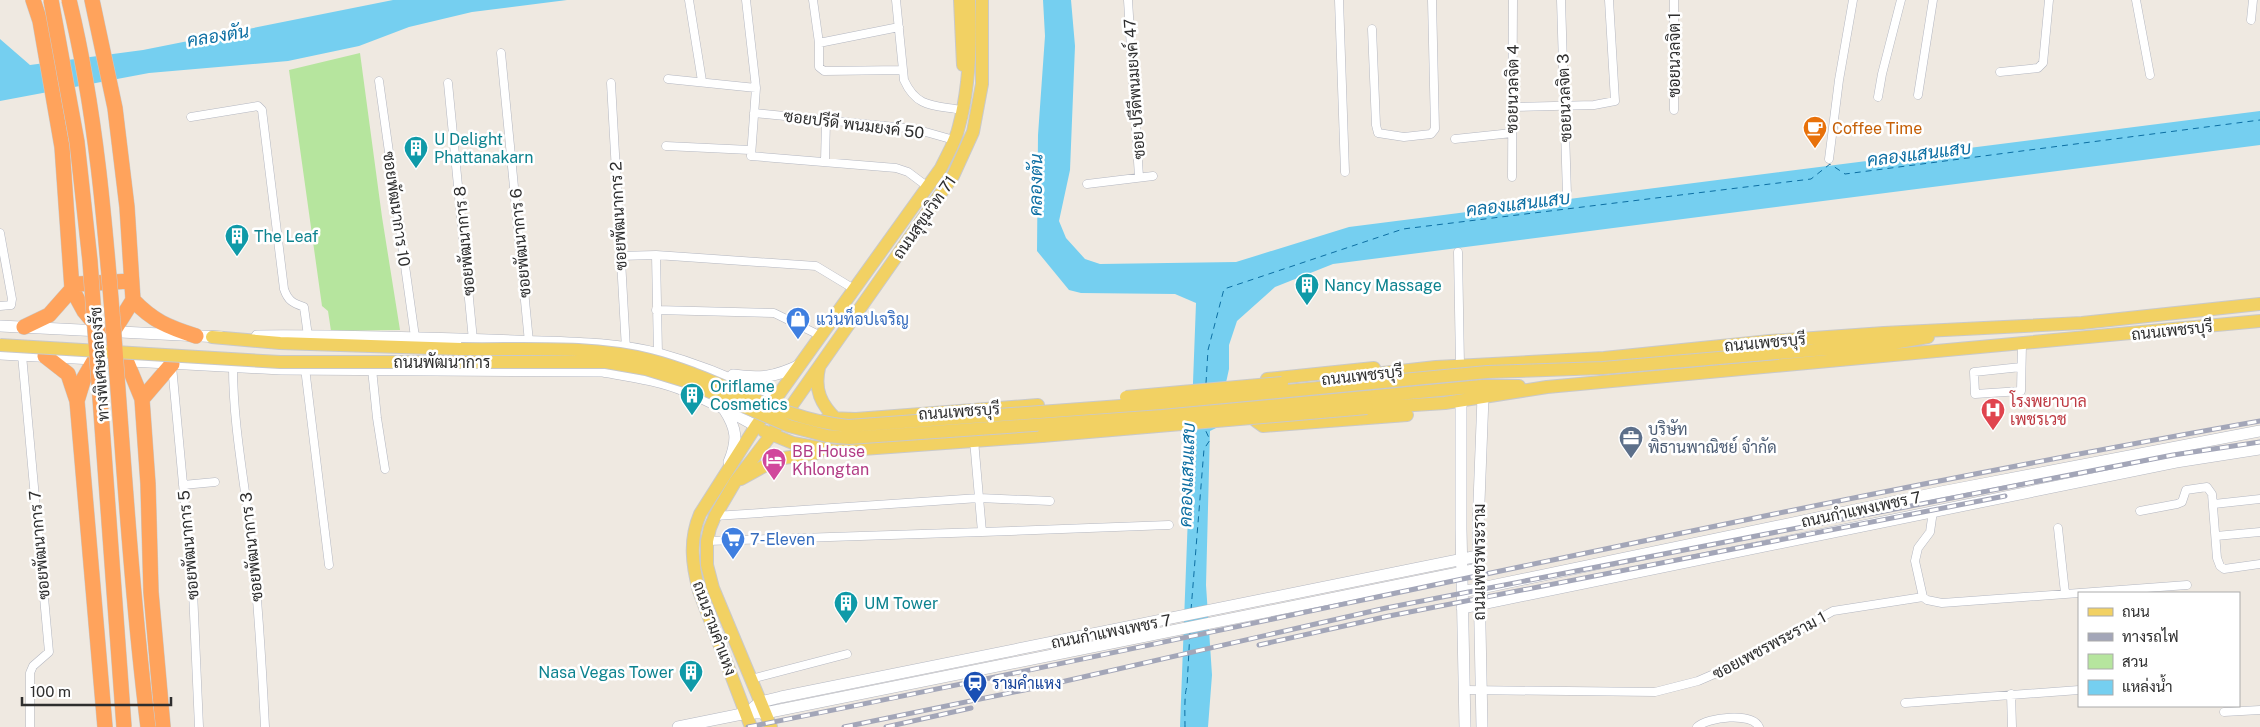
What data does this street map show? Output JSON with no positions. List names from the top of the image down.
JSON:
{
  "streets": {
    "highway": ["ทางพิเศษฉลองรัช"],
    "main road": [
      "ถนนสุขุมวิท 71",
      "ถนนเพชรบุรี",
      "ถนนพัฒนาการ",
      "ถนนรามคำแหง"
    ],
    "street": [
      "ซอยนวลจิต 1",
      "ซอย ปรีดีพนมยงค์ 47",
      "ซอยนวลจิต 4",
      "ซอยนวลจิต 3",
      "ซอยปรีดี พนมยงค์ 50",
      "ซอยพัฒนาการ 10",
      "ซอยพัฒนาการ 2",
      "ซอยพัฒนาการ 8",
      "ซอยพัฒนาการ 6",
      "ถนนกำแพงเพชร 7",
      "ซอยพัฒนาการ 7",
      "ซอยพัฒนาการ 5",
      "ซอยพัฒนาการ 3",
      "ถนนเพชรพระราม",
      "ซอยเพชรพระราม 1"
    ]
  },
  "crossings": [
    ["ซอยปรีดี พนมยงค์ 50", "ถนนสุขุมวิท 71"],
    ["ซอยพัฒนาการ 10", "ถนนพัฒนาการ"],
    ["ซอยพัฒนาการ 2", "ถนนพัฒนาการ"],
    ["ถนนสุขุมวิท 71", "ถนนเพชรบุรี"],
    ["ถนนสุขุมวิท 71", "ถนนพัฒนาการ"],
    ["ถนนสุขุมวิท 71", "ถนนรามคำแหง"],
    ["ซอยพัฒนาการ 8", "ถนนพัฒนาการ"],
    ["ซอยพัฒนาการ 6", "ถนนพัฒนาการ"],
    ["ถนนเพชรบุรี", "ถนนพัฒนาการ"],
    ["ถนนเพชรบุรี", "ถนนเพชรพระราม"],
    ["ถนนเพชรบุรี", "ถนนรามคำแหง"],
    ["ถนนพัฒนาการ", "ซอยพัฒนาการ 7"],
    ["ถนนพัฒนาการ", "ซอยพัฒนาการ 5"],
    ["ถนนพัฒนาการ", "ซอยพัฒนาการ 3"],
    ["ถนนพัฒนาการ", "ถนนรามคำแหง"],
    ["ถนนกำแพงเพชร 7", "ถนนเพชรพระราม"],
    ["ถนนกำแพงเพชร 7", "ถนนรามคำแหง"],
    ["ถนนเพชรพระราม", "ซอยเพชรพระราม 1"]
  ],
  "water": ["คลองตัน", "คลองแสนแสบ"],
  "places": {
    "cafe": ["Coffee Time"],
    "building": [
      "U Delight Phattanakarn",
      "The Leaf",
      "Nancy Massage",
      "Oriflame Cosmetics",
      "UM Tower",
      "Nasa Vegas Tower"
    ],
    "shop": ["แว่นท็อปเจริญ"],
    "hospital": ["โรงพยาบาล เพชรเวช"],
    "office": ["บริษัท พิธานพาณิชย์ จำกัด"],
    "hotel": ["BB House Khlongtan"],
    "supermarket": ["7-Eleven"],
    "station": ["รามคำแหง"]
  },
  "legend": [
    "ถนน",
    "ทางรถไฟ",
    "สวน",
    "แหล่งน้ำ"
  ],
  "scale_bar": "100 m"
}
